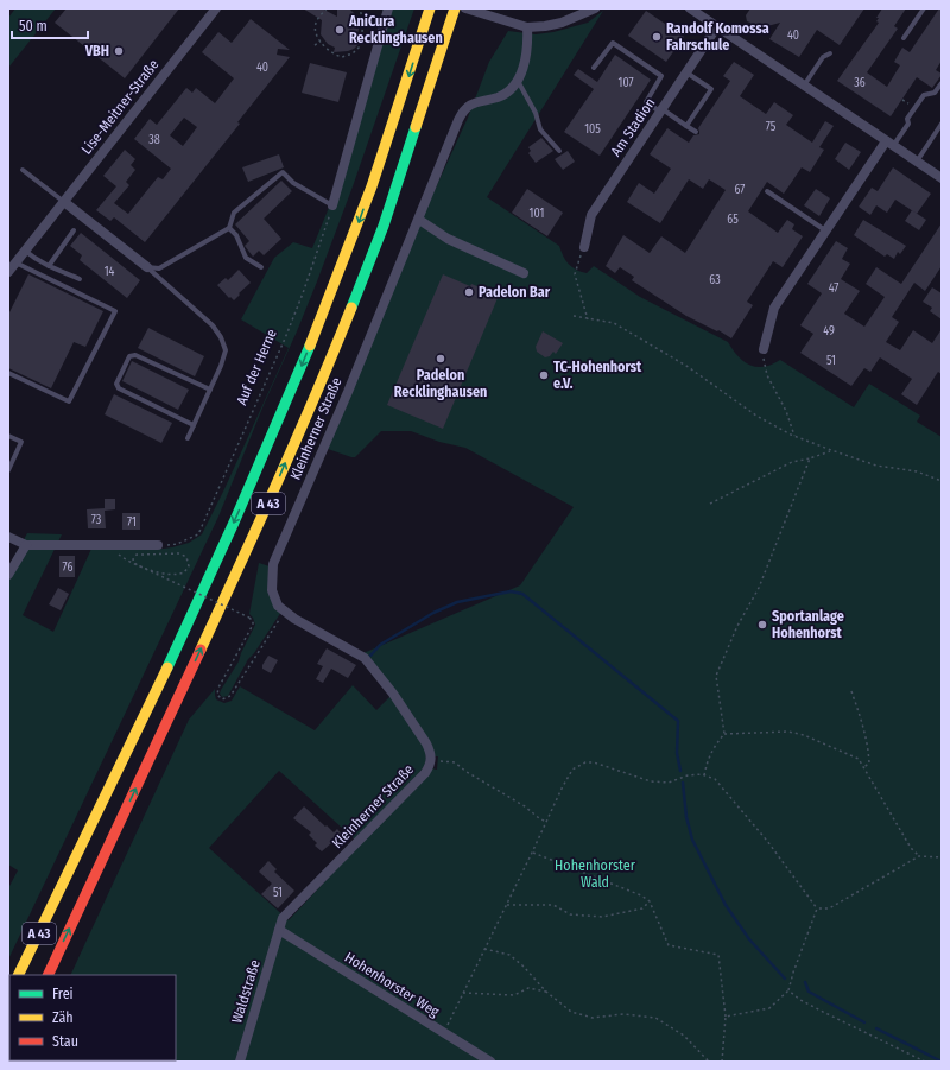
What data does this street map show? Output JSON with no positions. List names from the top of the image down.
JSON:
{
  "streets": {
    "highway": ["A 43"],
    "street": [
      "Lise-Meitner-Straße",
      "Am Stadion",
      "Kleinherner Straße",
      "Hohenhorster Weg",
      "Waldstraße"
    ],
    "path": ["Auf der Herne"]
  },
  "crossings": [
    ["Kleinherner Straße", "Hohenhorster Weg"],
    ["Kleinherner Straße", "Waldstraße"],
    ["Hohenhorster Weg", "Waldstraße"]
  ],
  "parks": ["Hohenhorster Wald"],
  "places": [
    "AniCura Recklinghausen",
    "Randolf Komossa Fahrschule",
    "VBH",
    "Padelon Bar",
    "Padelon Recklinghausen",
    "TC-Hohenhorst e.V.",
    "Sportanlage Hohenhorst"
  ],
  "house_numbers": [
    "40",
    "40",
    "107",
    "36",
    "75",
    "105",
    "38",
    "67",
    "101",
    "65",
    "14",
    "63",
    "47",
    "49",
    "51",
    "73",
    "71",
    "76",
    "51"
  ],
  "legend": ["Frei", "Zäh", "Stau"],
  "scale_bar": "50 m"
}
